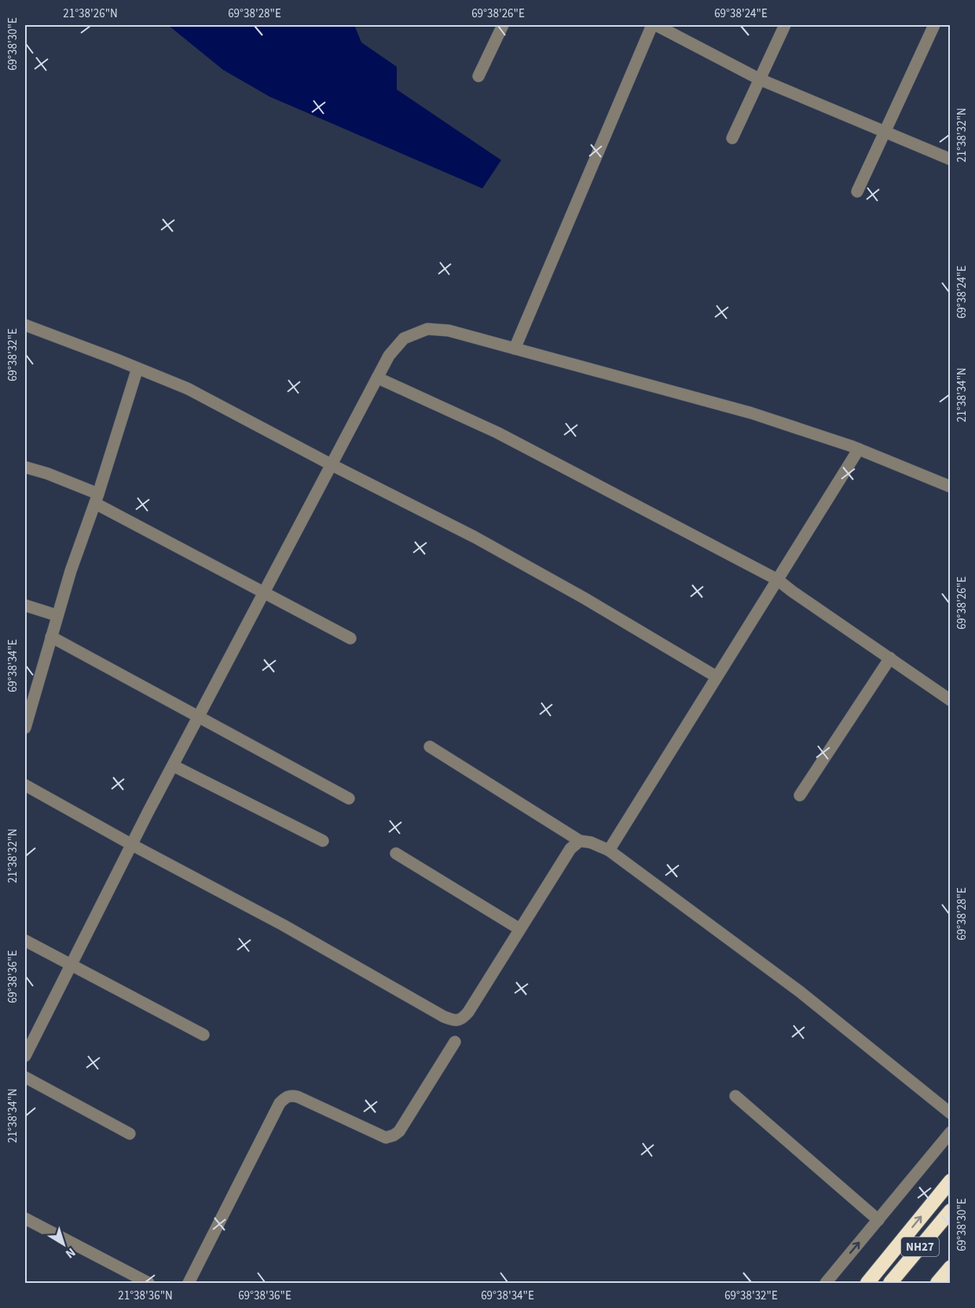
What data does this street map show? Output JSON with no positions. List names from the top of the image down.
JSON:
{
  "streets": {
    "highway": ["NH27"]
  },
  "north": "bottom right",
  "coordinates": [
    "21°38'26\"N",
    "69°38'28\"E",
    "69°38'26\"E",
    "69°38'24\"E",
    "69°38'30\"E",
    "21°38'32\"N",
    "69°38'32\"E",
    "21°38'34\"N",
    "69°38'34\"E",
    "69°38'36\"E",
    "21°38'36\"N"
  ]
}
